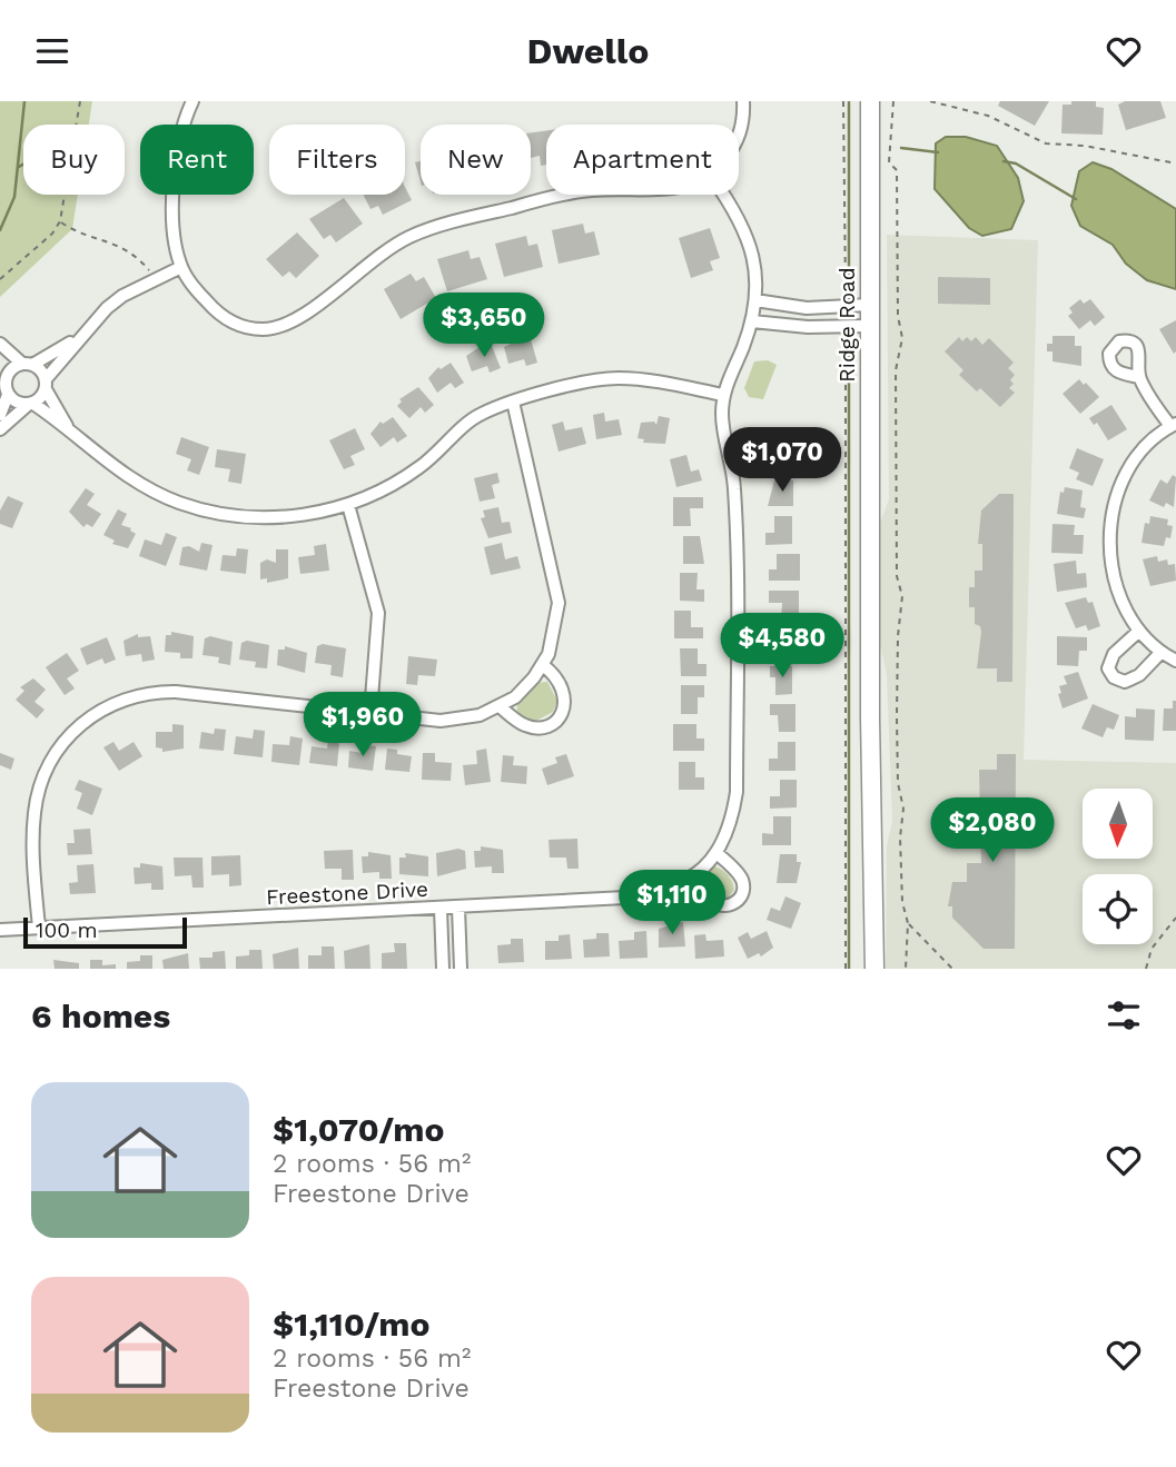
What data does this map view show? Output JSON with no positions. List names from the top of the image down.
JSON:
{
  "streets": {
    "street": ["Ridge Road", "Freestone Drive"]
  },
  "scale_bar": "100 m",
  "north": "bottom",
  "page": {
    "header": "Dwello",
    "chip": [
      "Buy",
      "Rent",
      "Filters",
      "New",
      "Apartment"
    ],
    "price": [
      "$3,650",
      "$1,070",
      "$4,580",
      "$1,960",
      "$2,080",
      "$1,110"
    ],
    "scale": "100 m",
    "heading": "6 homes",
    "list": [
      {
        "name": "$1,070/mo",
        "note": "2 rooms · 56 m² · Freestone Drive"
      },
      {
        "name": "$1,110/mo",
        "note": "2 rooms · 56 m² · Freestone Drive"
      }
    ]
  }
}
